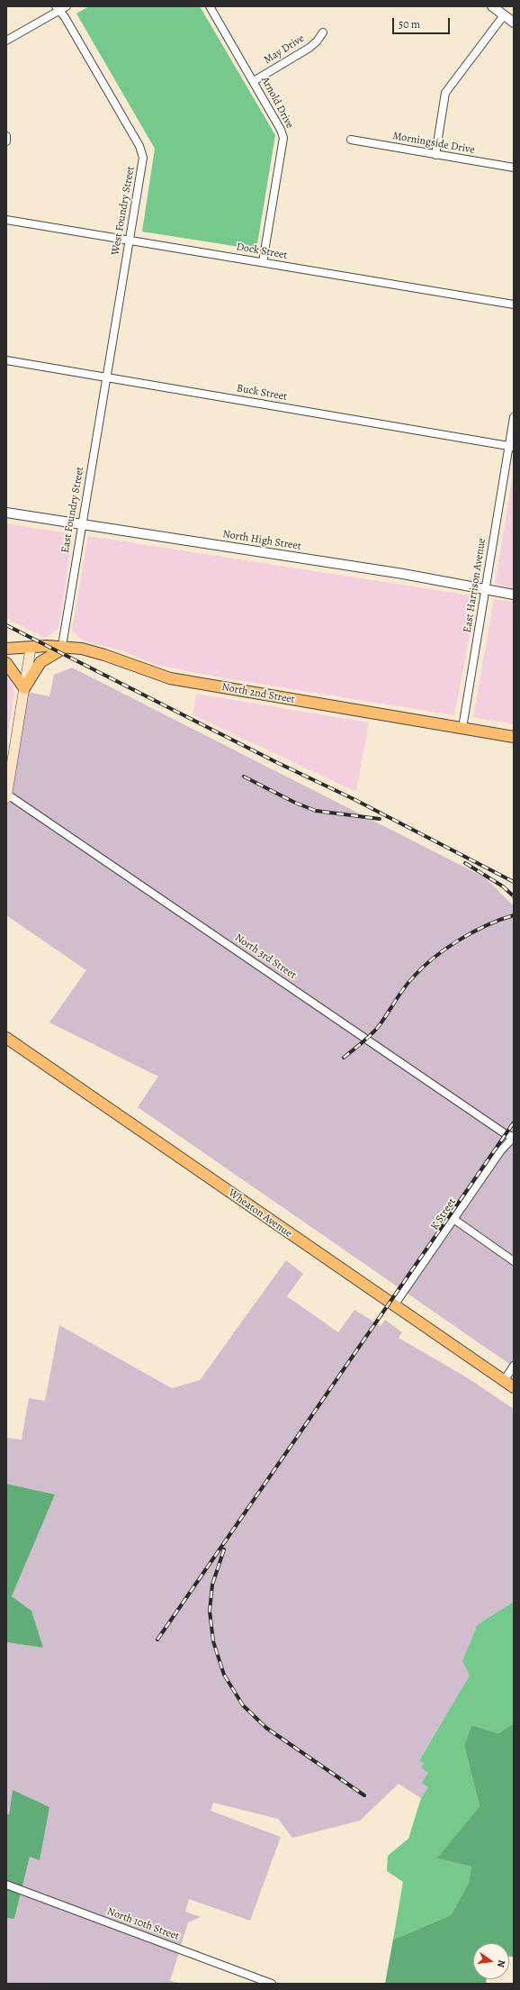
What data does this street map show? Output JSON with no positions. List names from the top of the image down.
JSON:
{
  "streets": {
    "main road": ["North 2nd Street", "Wheaton Avenue"],
    "street": [
      "May Drive",
      "Arnold Drive",
      "Morningside Drive",
      "West Foundry Street",
      "Dock Street",
      "Buck Street",
      "East Foundry Street",
      "North High Street",
      "East Harrison Avenue",
      "North 3rd Street",
      "K Street",
      "North 10th Street"
    ]
  },
  "crossings": [
    ["May Drive", "Arnold Drive"],
    ["Arnold Drive", "Dock Street"],
    ["West Foundry Street", "Dock Street"],
    ["West Foundry Street", "Buck Street"],
    ["West Foundry Street", "East Foundry Street"],
    ["Buck Street", "East Foundry Street"],
    ["Buck Street", "East Harrison Avenue"],
    ["East Foundry Street", "North High Street"],
    ["East Foundry Street", "North 2nd Street"],
    ["North High Street", "East Harrison Avenue"],
    ["East Harrison Avenue", "North 2nd Street"],
    ["North 3rd Street", "K Street"],
    ["Wheaton Avenue", "K Street"]
  ],
  "scale_bar": "50 m",
  "north": "right"
}
